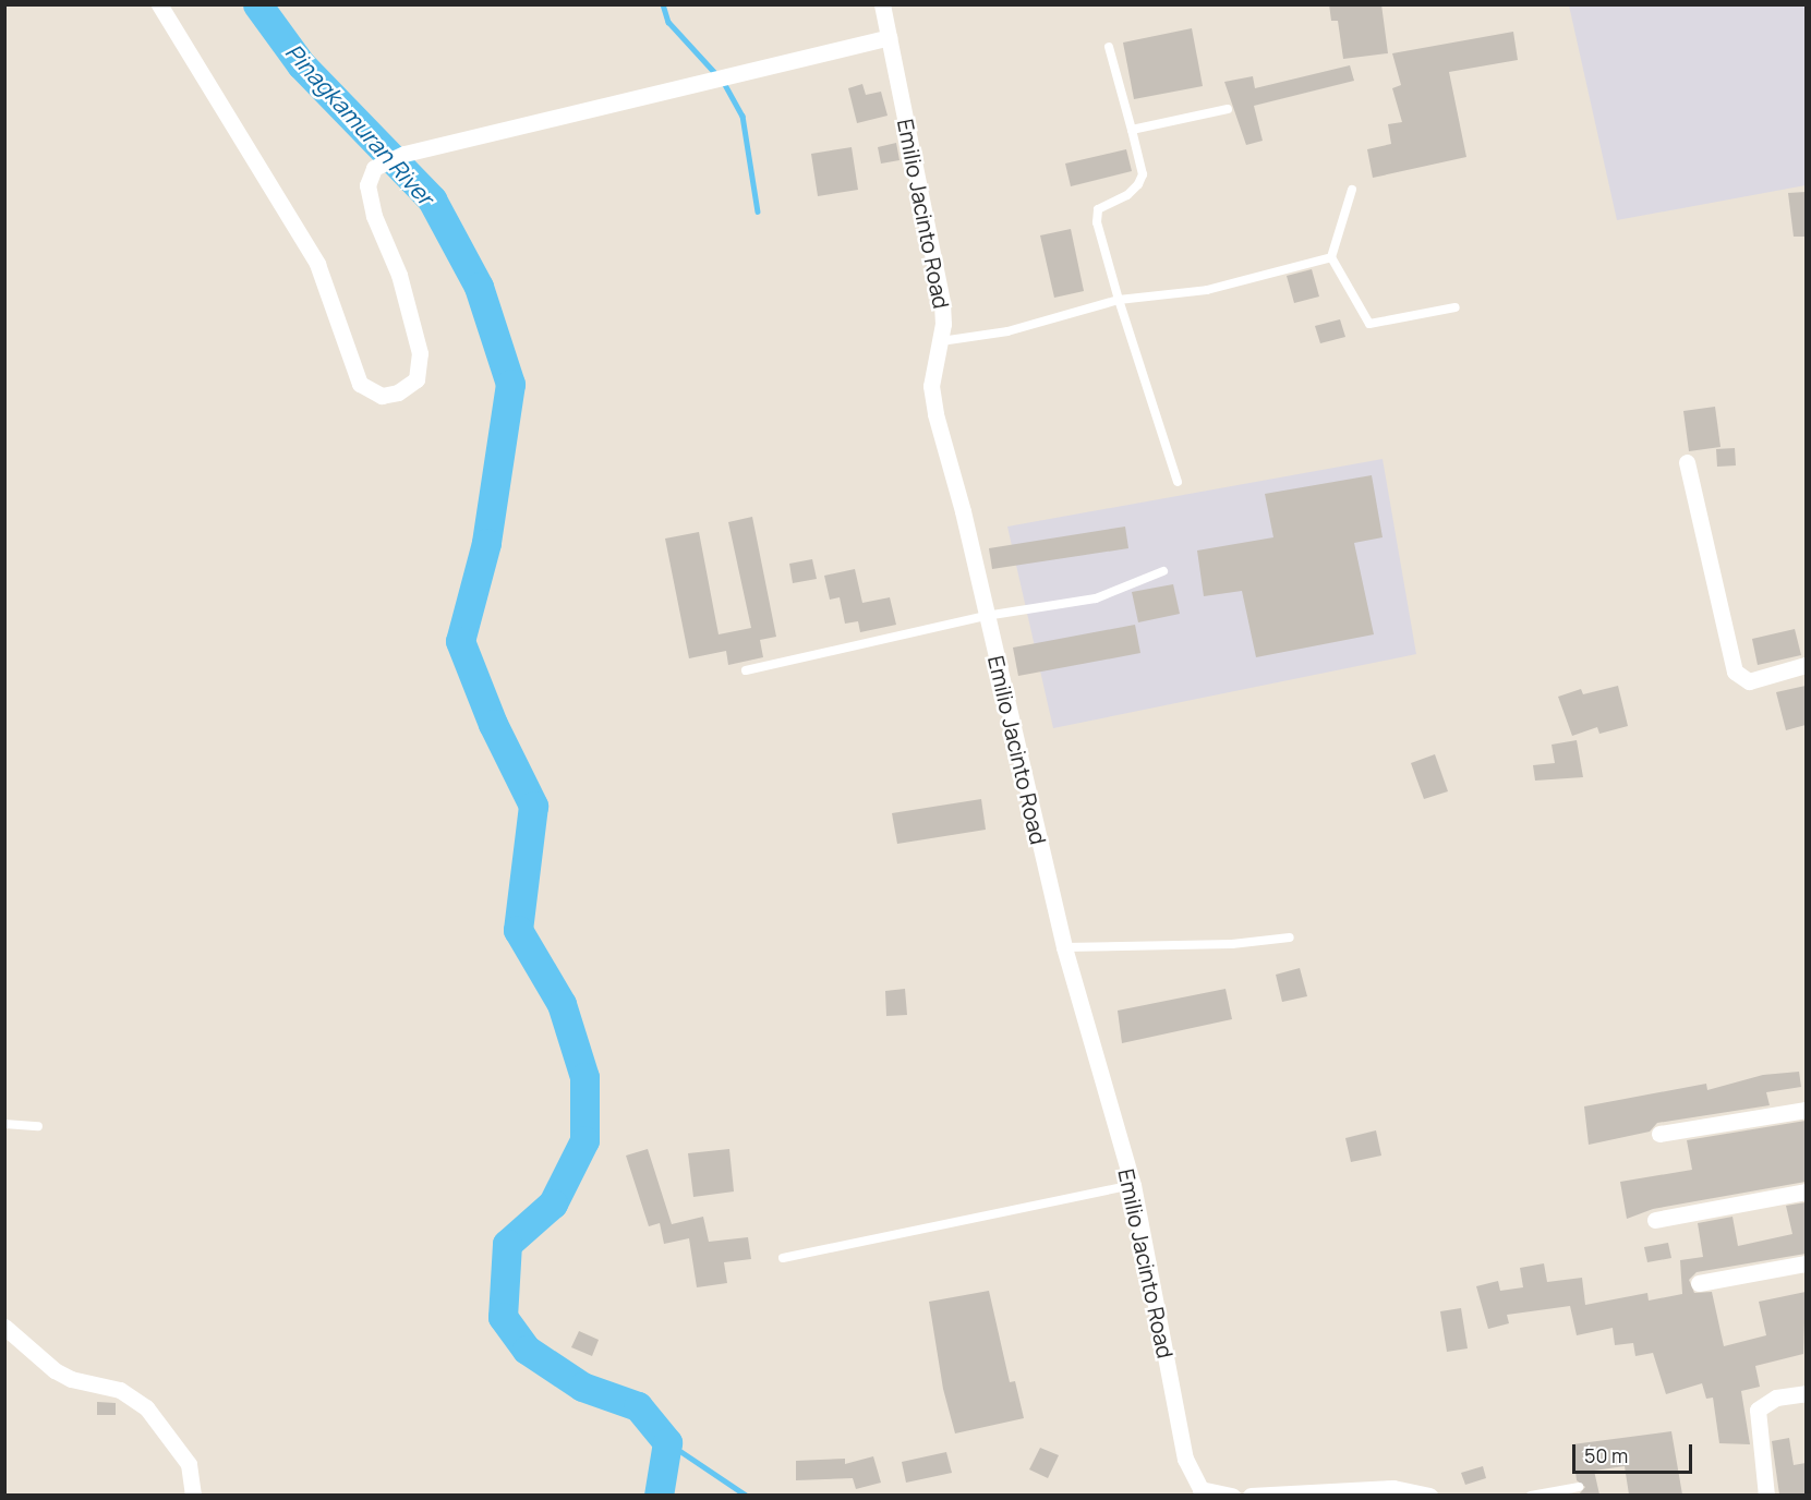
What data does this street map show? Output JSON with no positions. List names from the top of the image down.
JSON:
{
  "streets": {
    "street": ["Emilio Jacinto Road"]
  },
  "water": ["Pinagkamuran River"],
  "scale_bar": "50 m"
}
